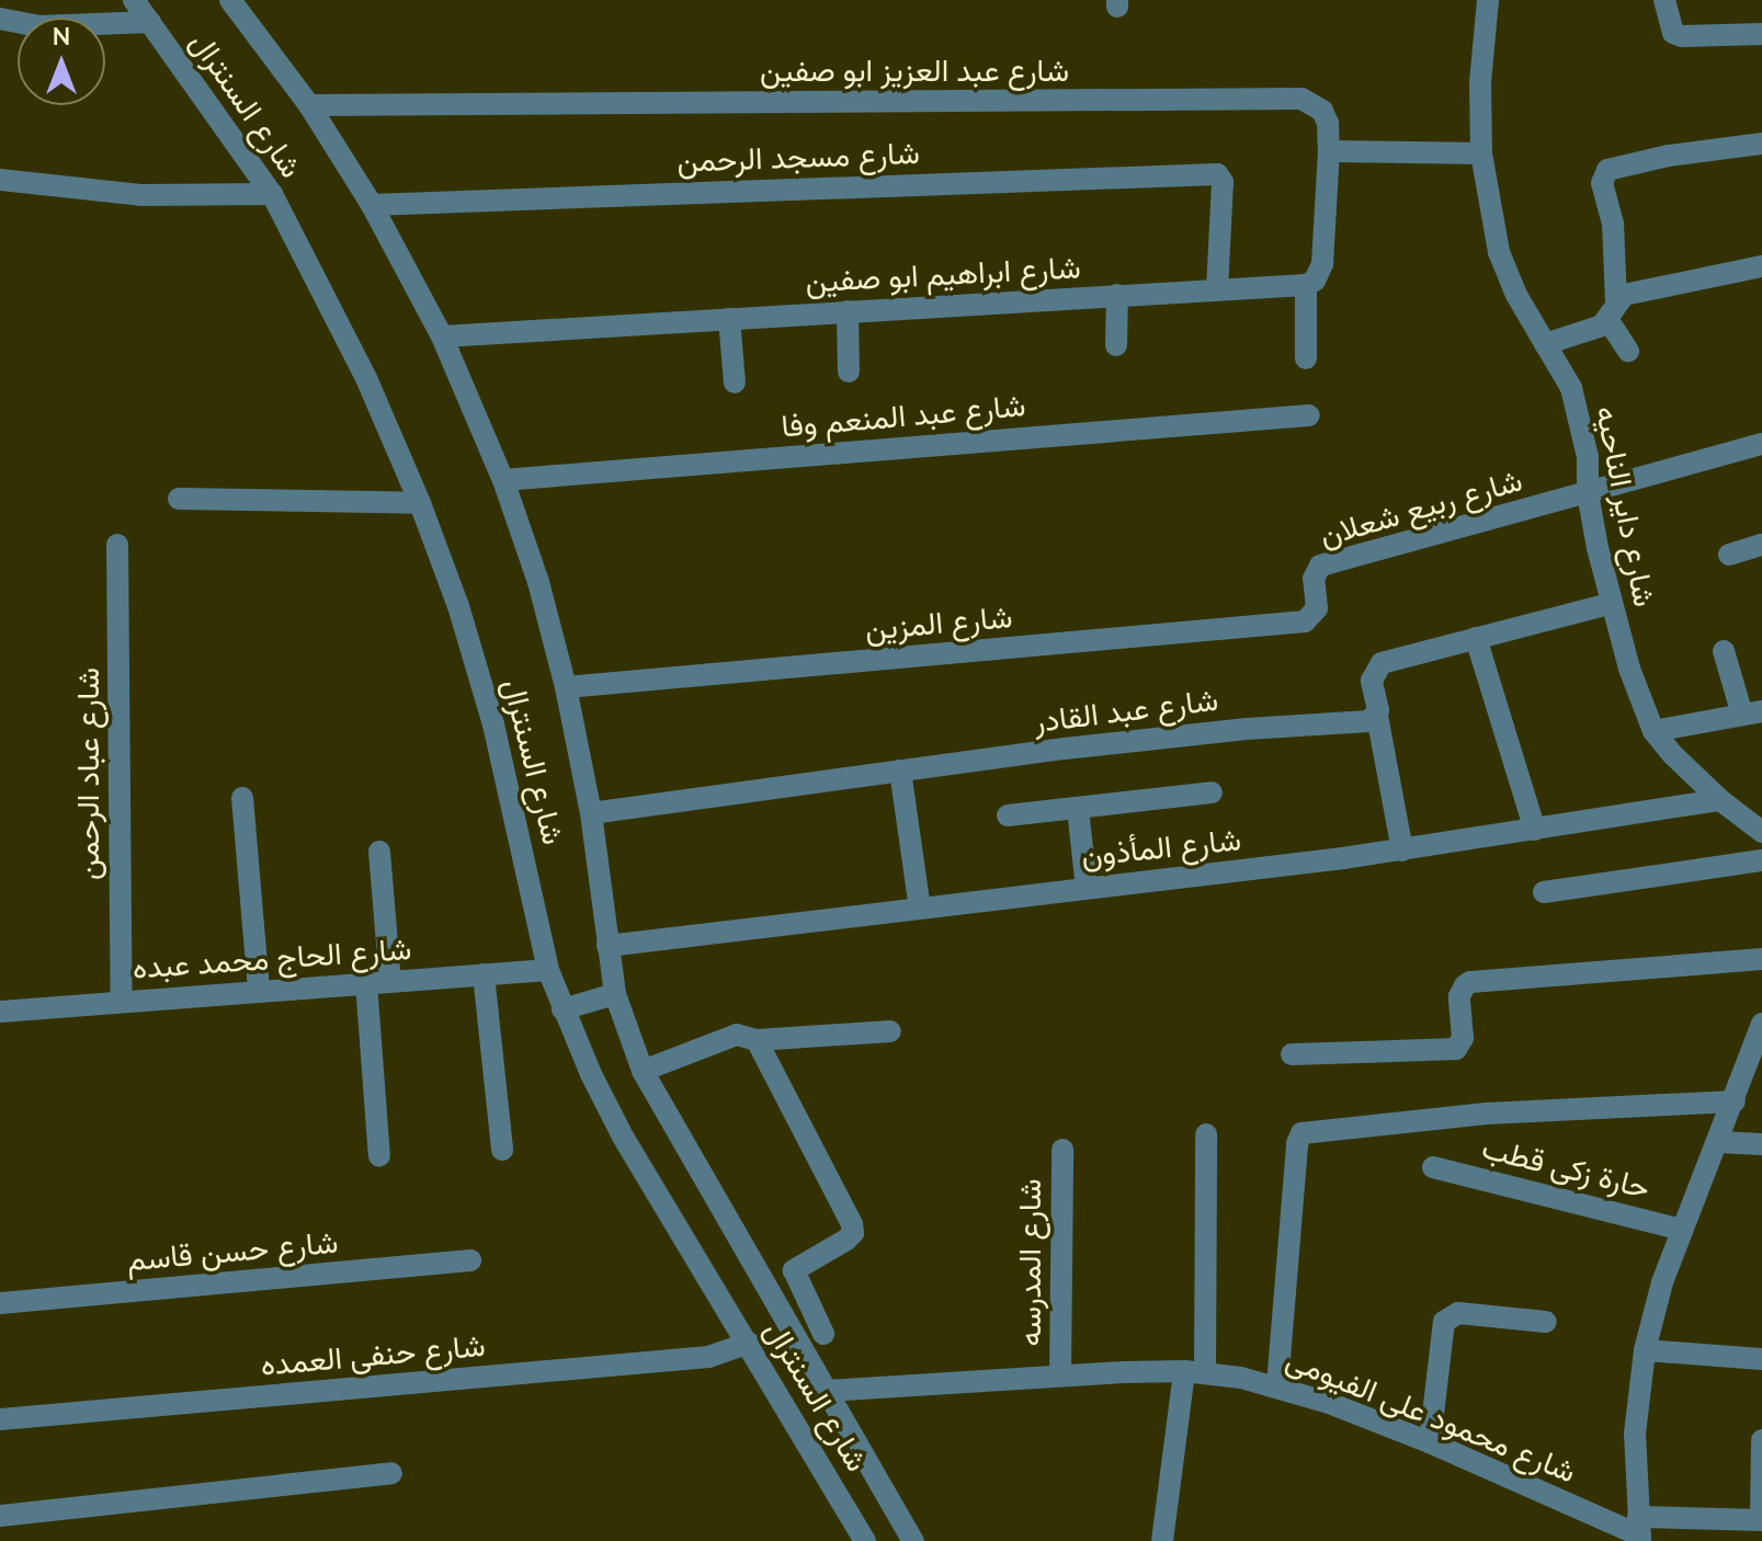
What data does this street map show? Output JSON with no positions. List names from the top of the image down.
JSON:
{
  "streets": {
    "street": [
      "شارع عبد العزيز ابو صفين",
      "شارع السنترال",
      "شارع مسجد الرحمن",
      "شارع ابراهيم ابو صفين",
      "شارع عبد المنعم وفا",
      "شارع داير الناحيه",
      "شارع ربيع شعلان",
      "شارع المزين",
      "شارع عبد القادر",
      "شارع عباد الرحمن",
      "شارع المأذون",
      "شارع الحاج محمد عبده",
      "حارة زكى قطب",
      "شارع حسن قاسم",
      "شارع المدرسه",
      "شارع حنفى العمده",
      "شارع محمود على الفيومى"
    ]
  },
  "crossings": [
    ["شارع عبد العزيز ابو صفين", "شارع السنترال"],
    ["شارع السنترال", "شارع مسجد الرحمن"],
    ["شارع السنترال", "شارع ابراهيم ابو صفين"],
    ["شارع السنترال", "شارع عبد المنعم وفا"],
    ["شارع السنترال", "شارع المزين"],
    ["شارع السنترال", "شارع عبد القادر"],
    ["شارع السنترال", "شارع المأذون"],
    ["شارع السنترال", "شارع الحاج محمد عبده"],
    ["شارع السنترال", "شارع حنفى العمده"],
    ["شارع السنترال", "شارع محمود على الفيومى"],
    ["شارع مسجد الرحمن", "شارع ابراهيم ابو صفين"],
    ["شارع داير الناحيه", "شارع ربيع شعلان"],
    ["شارع داير الناحيه", "شارع المأذون"],
    ["شارع ربيع شعلان", "شارع المزين"],
    ["شارع عباد الرحمن", "شارع الحاج محمد عبده"],
    ["شارع المدرسه", "شارع محمود على الفيومى"]
  ],
  "north": "top"
}
